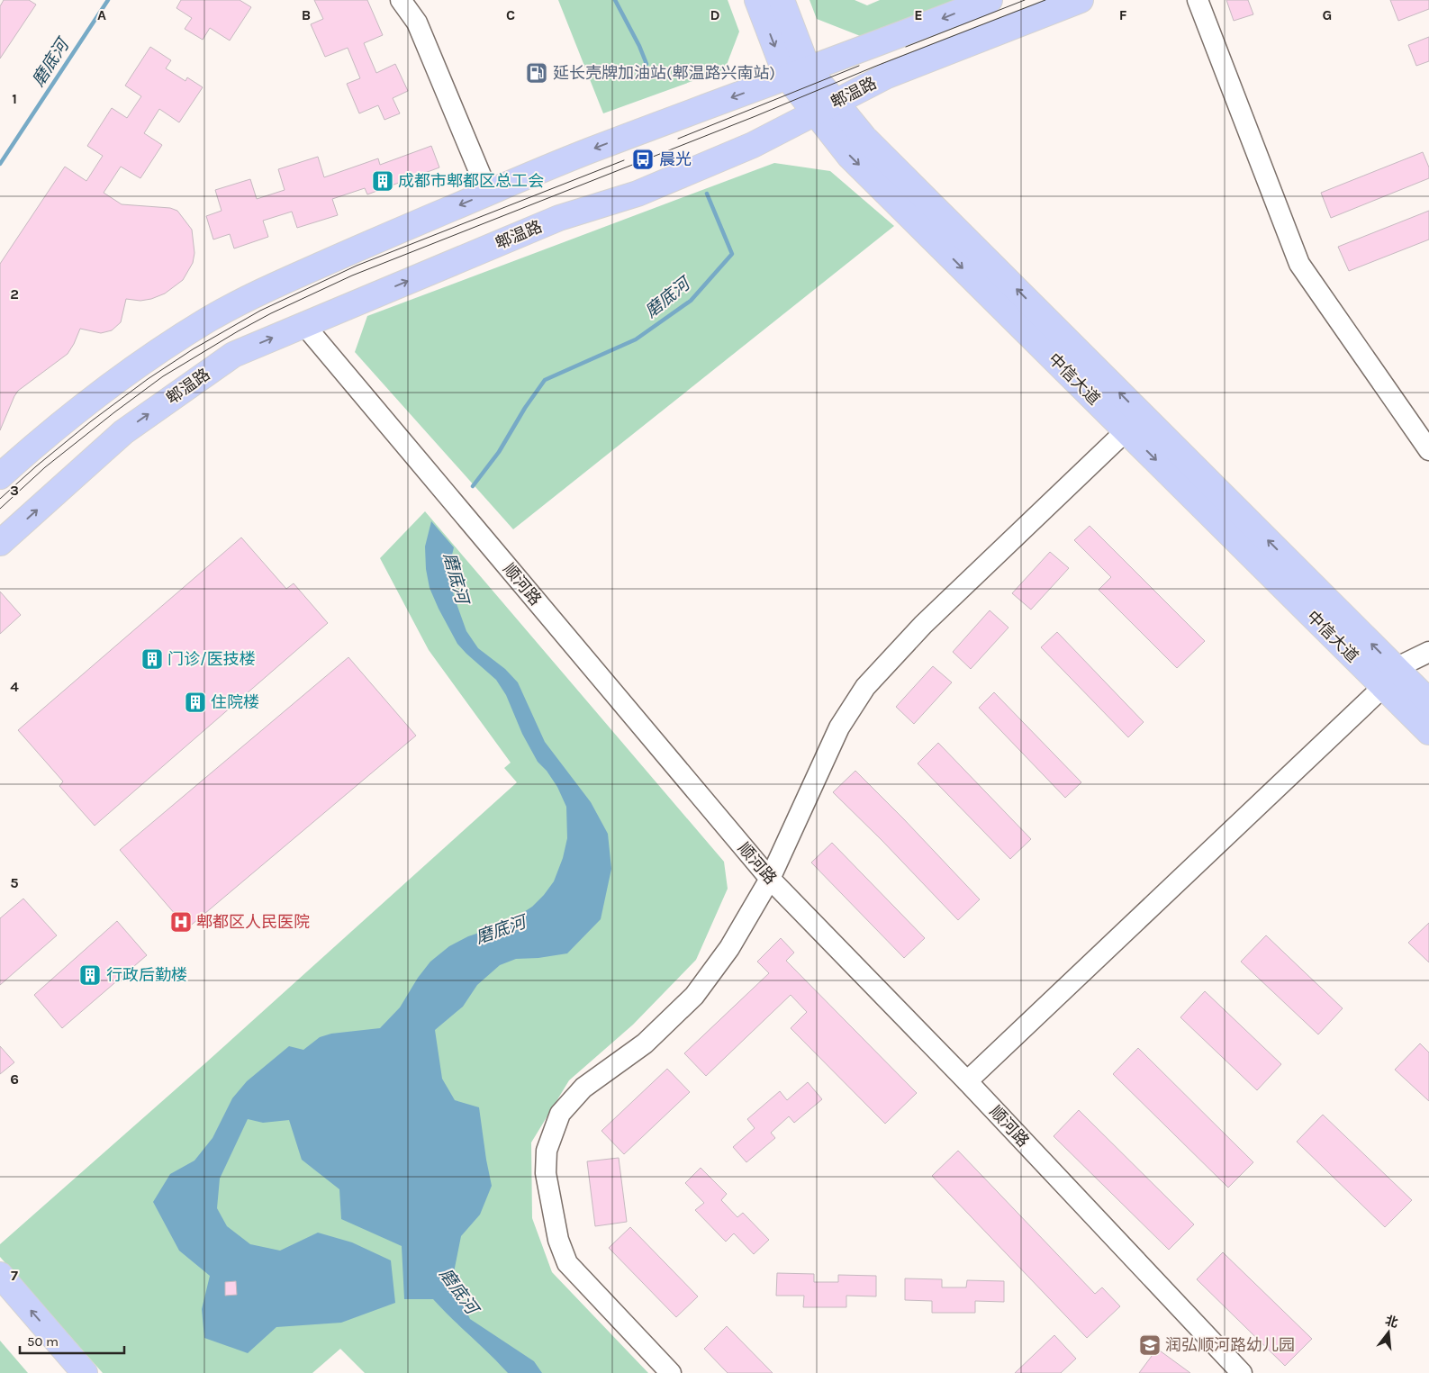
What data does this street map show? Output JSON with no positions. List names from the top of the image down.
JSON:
{
  "streets": {
    "main road": ["郫温路", "中信大道"],
    "street": ["顺河路"]
  },
  "crossings": [
    ["郫温路", "中信大道"],
    ["郫温路", "顺河路"]
  ],
  "water": ["磨底河"],
  "places": {
    "fuel station": ["延长壳牌加油站(郫温路兴南站)"],
    "bus stop": ["晨光"],
    "building": [
      "成都市郫都区总工会",
      "门诊/医技楼",
      "住院楼",
      "行政后勤楼"
    ],
    "hospital": ["郫都区人民医院"],
    "school or university": ["润弘顺河路幼儿园"]
  },
  "scale_bar": "50 m",
  "north": "top",
  "grid": {
    "columns": [
      "A",
      "B",
      "C",
      "D",
      "E",
      "F",
      "G"
    ],
    "rows": [
      "1",
      "2",
      "3",
      "4",
      "5",
      "6",
      "7"
    ]
  }
}
